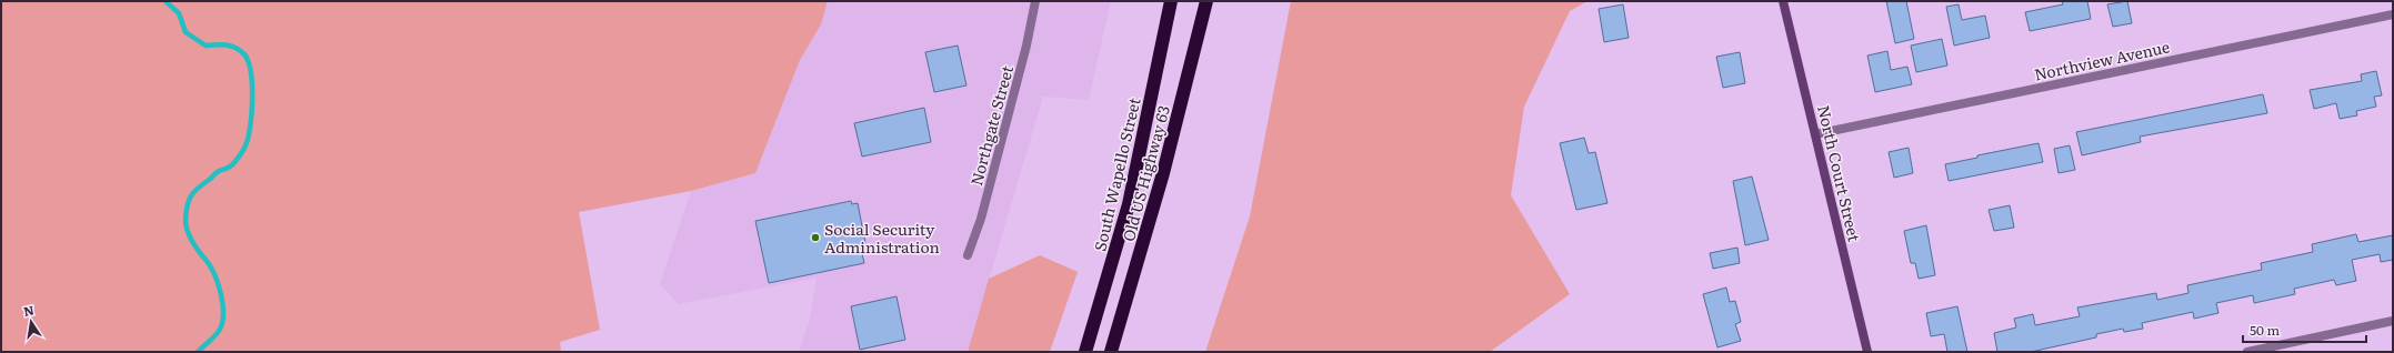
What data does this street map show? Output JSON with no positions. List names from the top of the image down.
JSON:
{
  "streets": {
    "highway": ["Old US Highway 63", "South Wapello Street"],
    "main road": ["North Court Street"],
    "street": ["Northview Avenue", "Northgate Street"]
  },
  "crossings": [
    ["Northview Avenue", "North Court Street"]
  ],
  "places": ["Social Security Administration"],
  "scale_bar": "50 m",
  "north": "top"
}
